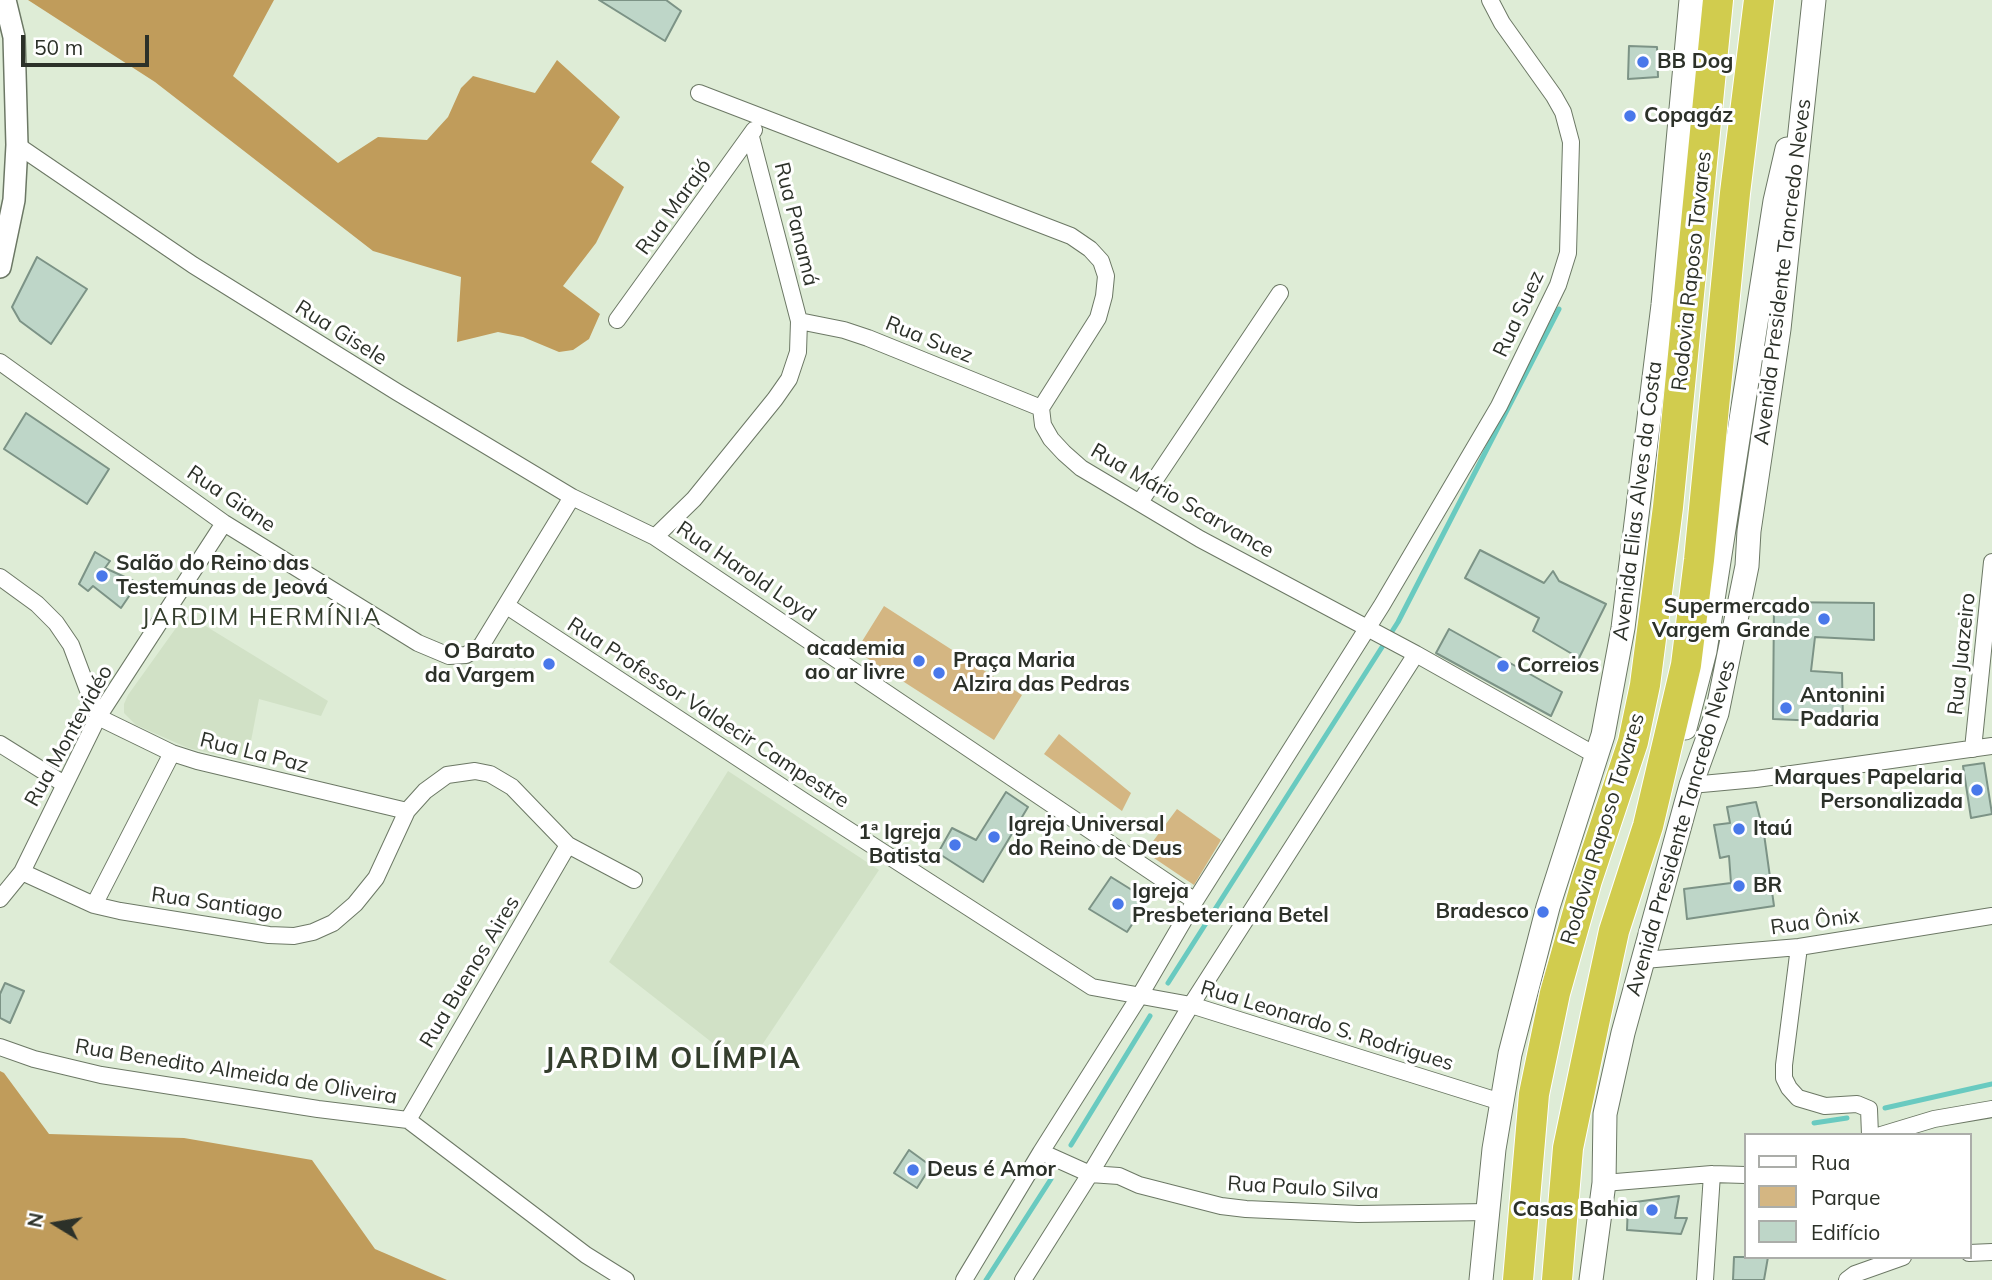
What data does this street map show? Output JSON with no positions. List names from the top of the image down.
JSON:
{
  "streets": {
    "highway": ["Rodovia Raposo Tavares"],
    "main road": ["Avenida Presidente Tancredo Neves", "Avenida Elias Alves da Costa"],
    "street": [
      "Rua Marajó",
      "Rua Panamá",
      "Rua Suez",
      "Rua Gisele",
      "Rua Giane",
      "Rua Mário Scarvance",
      "Rua Harold Loyd",
      "Rua Juazeiro",
      "Rua Professor Valdecir Campestre",
      "Rua Montevidéo",
      "Rua La Paz",
      "Rua Santiago",
      "Rua Ônix",
      "Rua Buenos Aires",
      "Rua Leonardo S. Rodrigues",
      "Rua Benedito Almeida de Oliveira",
      "Rua Paulo Silva"
    ]
  },
  "crossings": [
    ["Rua Marajó", "Rua Panamá"],
    ["Rua Panamá", "Rua Suez"],
    ["Rua Panamá", "Rua Gisele"],
    ["Rua Panamá", "Rua Harold Loyd"],
    ["Avenida Presidente Tancredo Neves", "Rua Ônix"],
    ["Rua Suez", "Rua Mário Scarvance"],
    ["Rua Suez", "Rua Harold Loyd"],
    ["Rua Suez", "Rua Professor Valdecir Campestre"],
    ["Rua Suez", "Rua Leonardo S. Rodrigues"],
    ["Rua Suez", "Rua Paulo Silva"],
    ["Rua Gisele", "Rua Giane"],
    ["Rua Gisele", "Rua Harold Loyd"],
    ["Rua Giane", "Rua Professor Valdecir Campestre"],
    ["Rua Giane", "Rua Montevidéo"],
    ["Rua Mário Scarvance", "Avenida Elias Alves da Costa"],
    ["Avenida Elias Alves da Costa", "Rua Leonardo S. Rodrigues"],
    ["Avenida Elias Alves da Costa", "Rua Paulo Silva"],
    ["Rua Professor Valdecir Campestre", "Rua Leonardo S. Rodrigues"],
    ["Rua Montevidéo", "Rua La Paz"],
    ["Rua Montevidéo", "Rua Santiago"],
    ["Rua La Paz", "Rua Santiago"],
    ["Rua Santiago", "Rua Buenos Aires"],
    ["Rua Buenos Aires", "Rua Benedito Almeida de Oliveira"]
  ],
  "districts": ["JARDIM HERMÍNIA", "JARDIM OLÍMPIA"],
  "places": [
    "BB Dog",
    "Copagáz",
    "Salão do Reino das Testemunas de Jeová",
    "Supermercado Vargem Grande",
    "academia ao ar livre",
    "O Barato da Vargem",
    "Correios",
    "Praça Maria Alzira das Pedras",
    "Antonini Padaria",
    "Marques Papelaria Personalizada",
    "Itaú",
    "Igreja Universal do Reino de Deus",
    "1ª Igreja Batista",
    "BR",
    "Igreja Presbeteriana Betel",
    "Bradesco",
    "Deus é Amor",
    "Casas Bahia"
  ],
  "legend": ["Rua", "Parque", "Edifício"],
  "scale_bar": "50 m",
  "north": "left"
}
